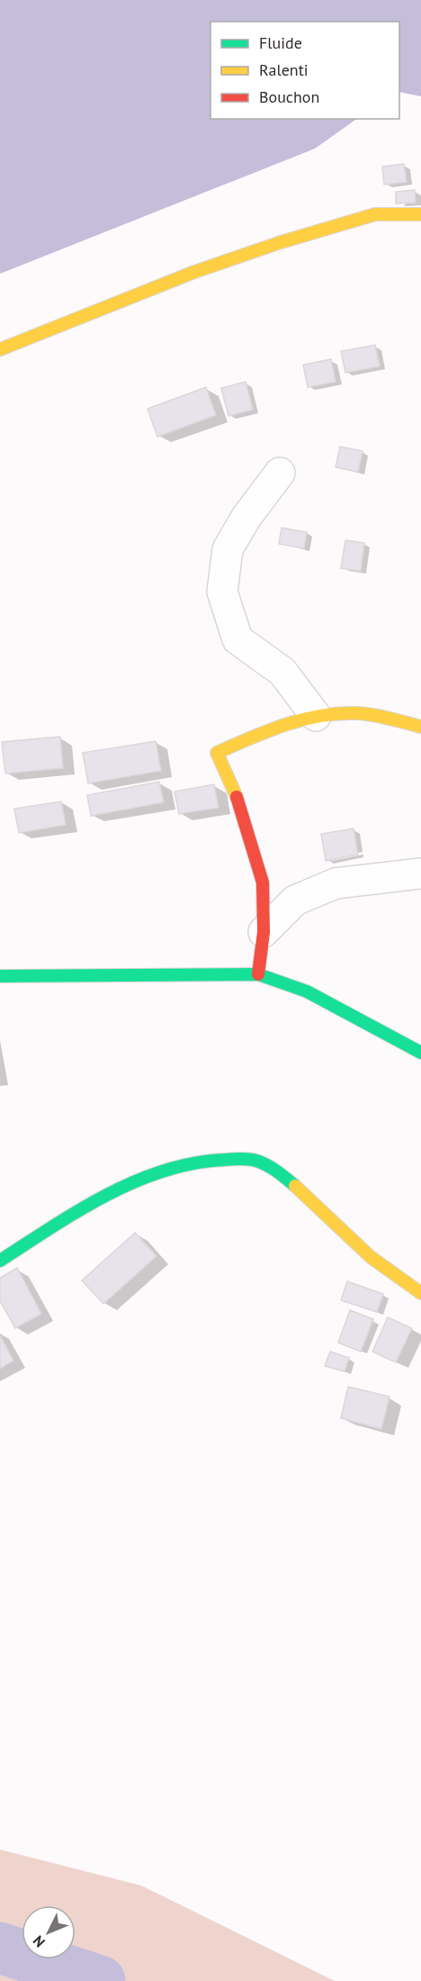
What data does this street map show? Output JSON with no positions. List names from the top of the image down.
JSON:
{
  "legend": ["Fluide", "Ralenti", "Bouchon"],
  "north": "bottom left"
}
